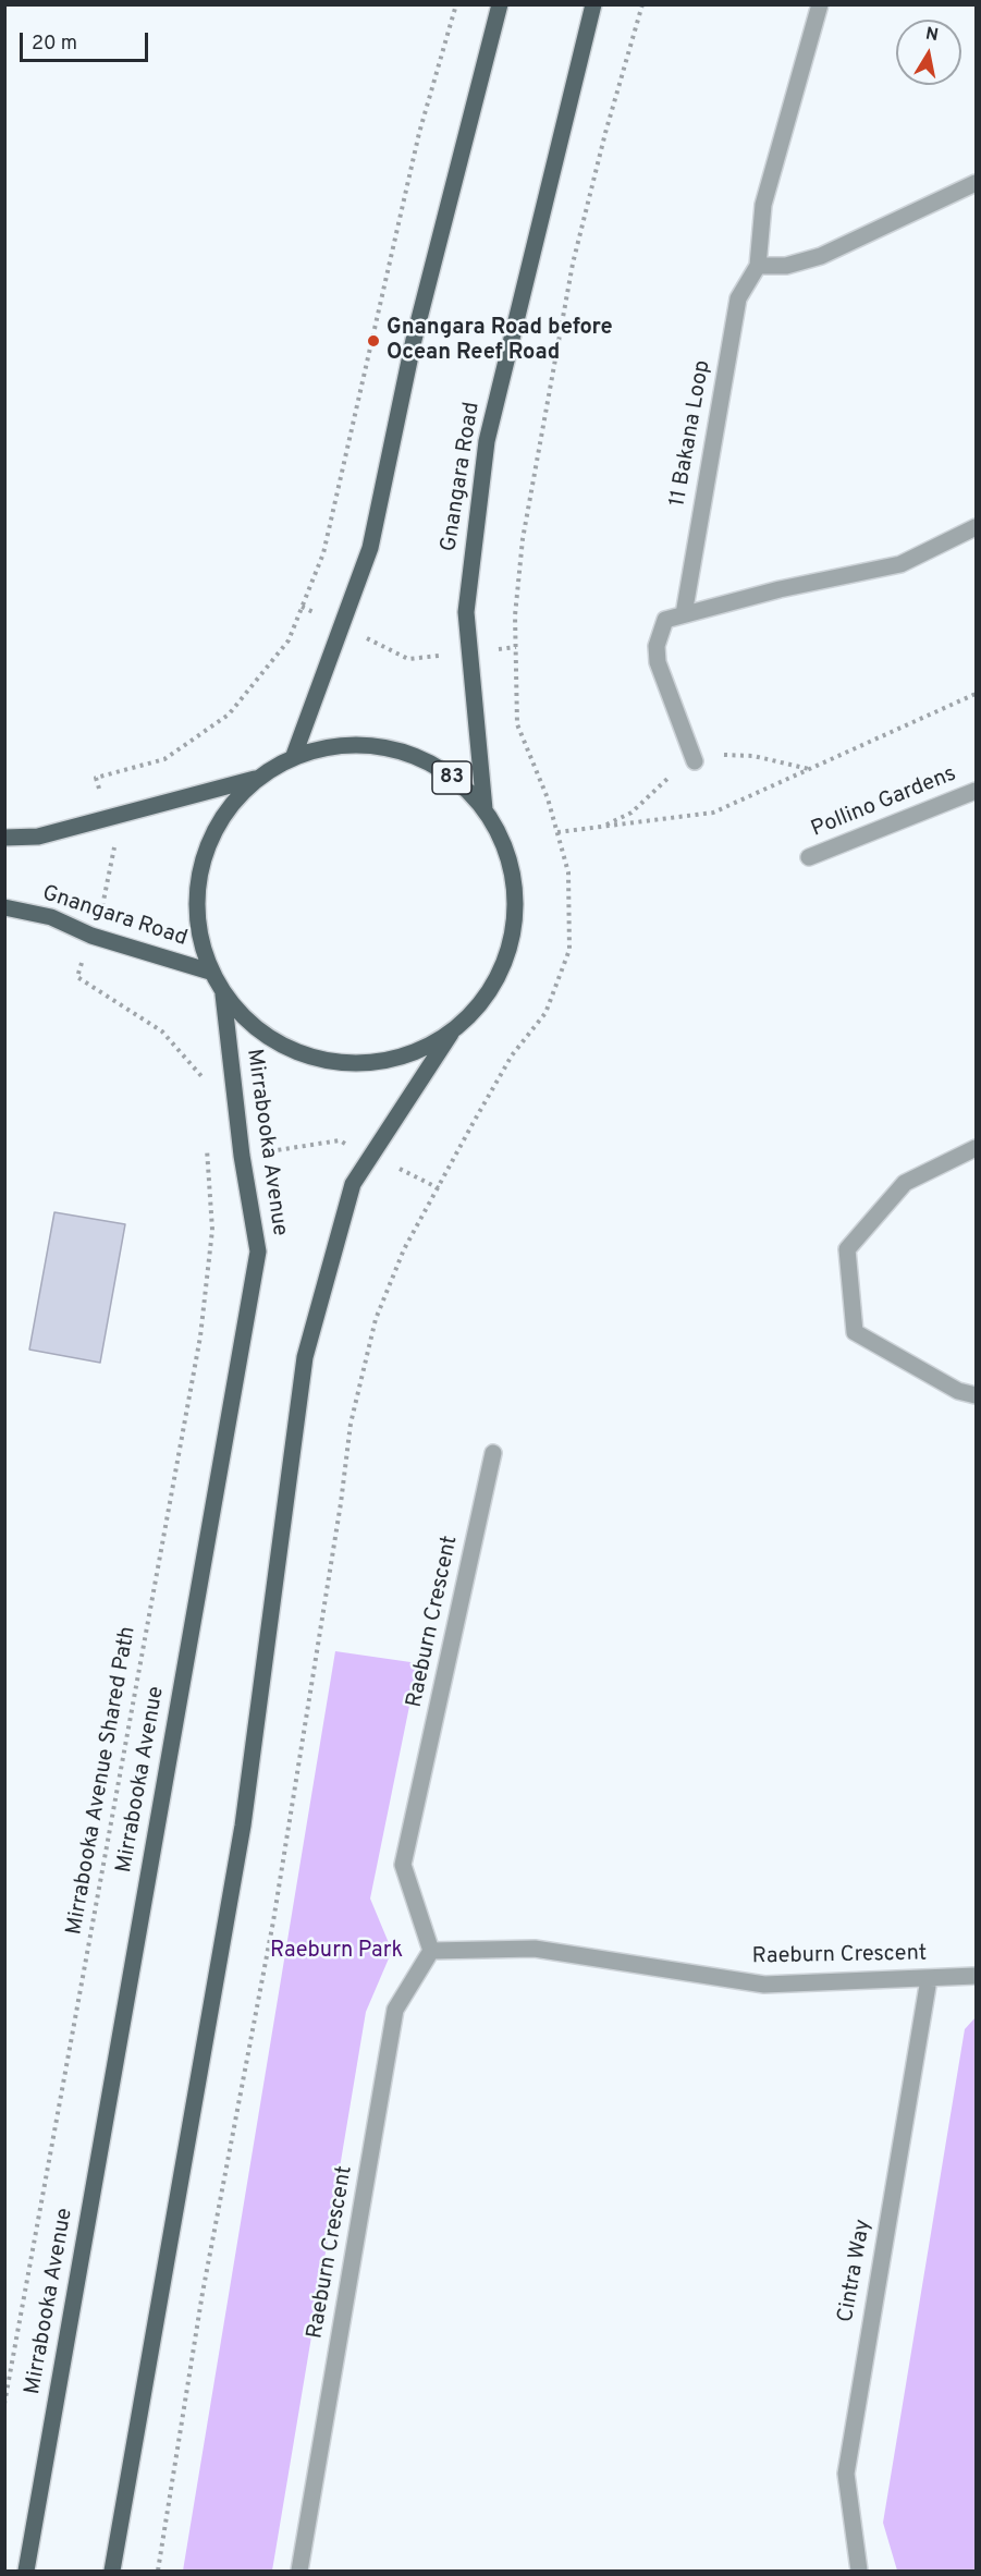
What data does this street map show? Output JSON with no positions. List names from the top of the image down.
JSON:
{
  "streets": {
    "main road": ["Gnangara Road", "83", "Mirrabooka Avenue"],
    "street": [
      "11 Bakana Loop",
      "Pollino Gardens",
      "Raeburn Crescent",
      "Cintra Way"
    ],
    "path": ["Mirrabooka Avenue Shared Path"]
  },
  "crossings": [
    ["Gnangara Road", "83"],
    ["83", "Mirrabooka Avenue"],
    ["Raeburn Crescent", "Cintra Way"]
  ],
  "parks": ["Raeburn Park"],
  "places": ["Gnangara Road before Ocean Reef Road"],
  "scale_bar": "20 m",
  "north": "top"
}
